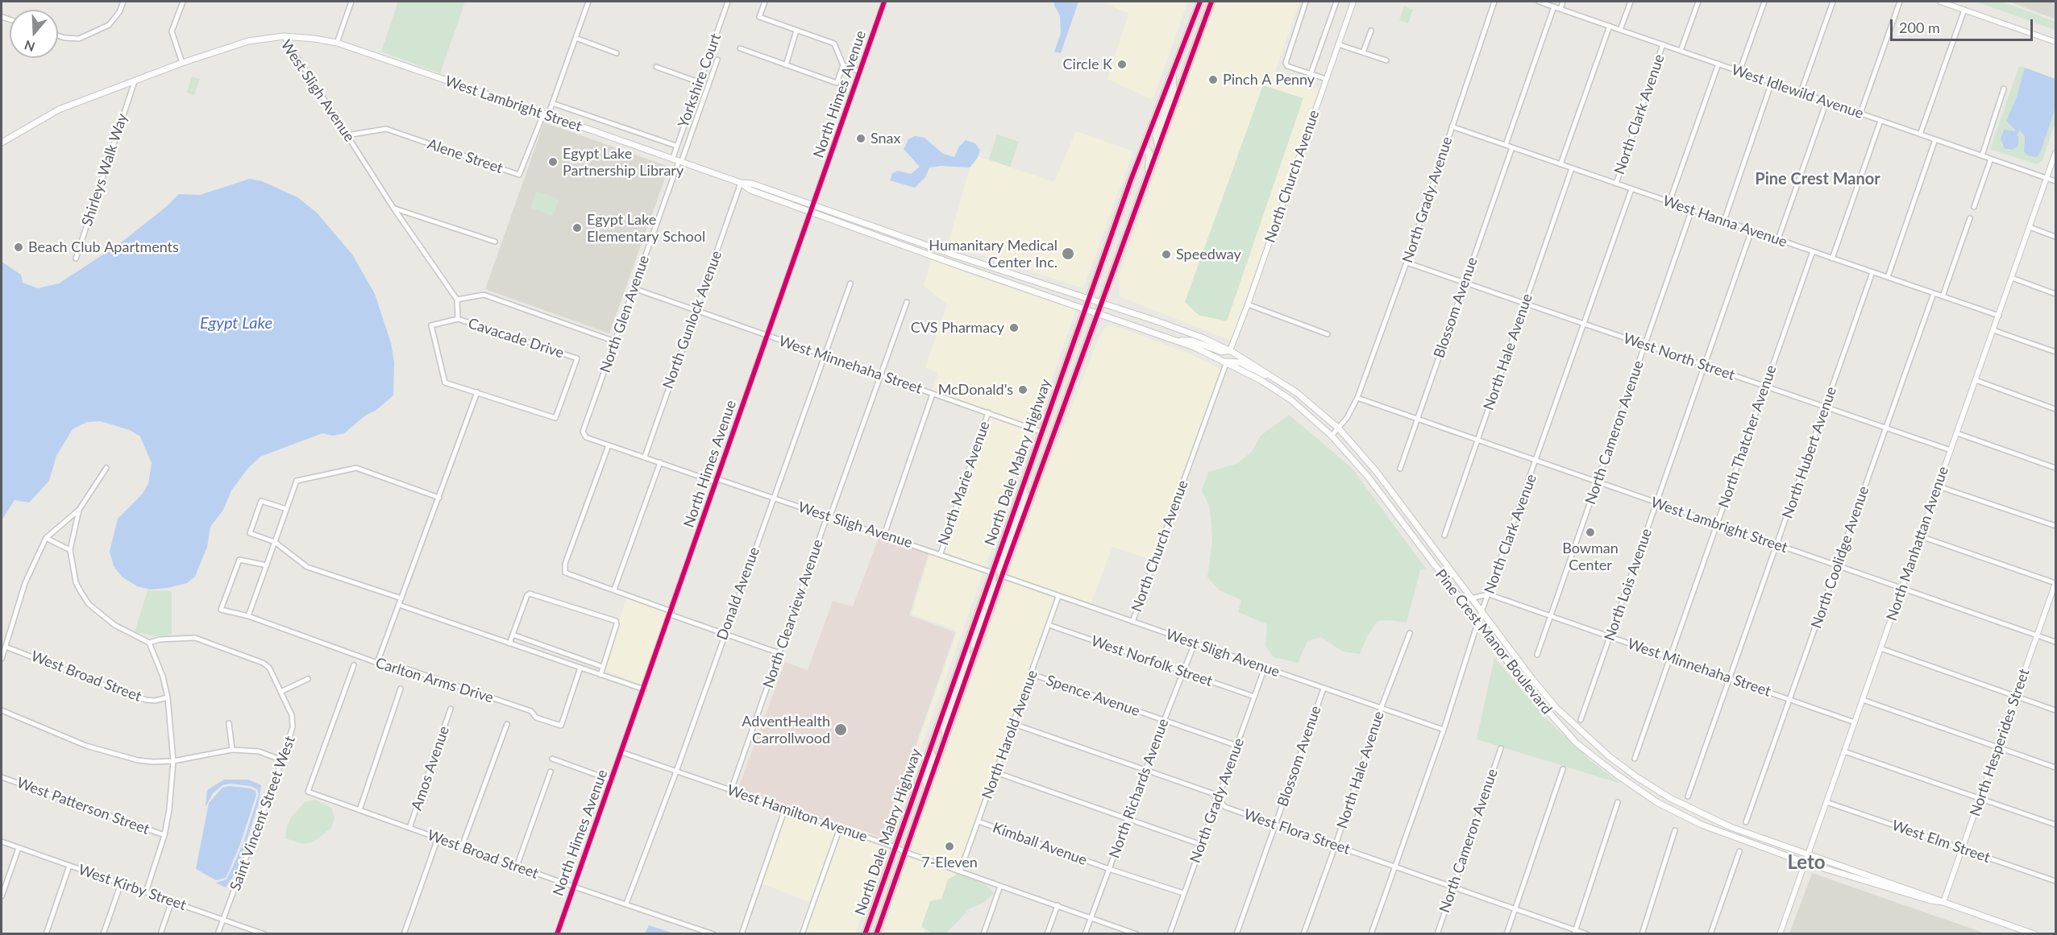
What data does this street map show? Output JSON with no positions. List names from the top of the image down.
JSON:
{
  "streets": {
    "main road": [
      "West Sligh Avenue",
      "West Lambright Street",
      "North Dale Mabry Highway",
      "Pine Crest Manor Boulevard"
    ],
    "street": [
      "Yorkshire Court",
      "West Idlewild Avenue",
      "North Himes Avenue",
      "North Clark Avenue",
      "Alene Street",
      "Shirleys Walk Way",
      "North Church Avenue",
      "North Grady Avenue",
      "West Hanna Avenue",
      "Blossom Avenue",
      "North Glen Avenue",
      "North Gunlock Avenue",
      "Cavacade Drive",
      "North Hale Avenue",
      "West North Street",
      "West Minnehaha Street",
      "North Cameron Avenue",
      "North Thatcher Avenue",
      "North Hubert Avenue",
      "North Marie Avenue",
      "North Manhattan Avenue",
      "North Coolidge Avenue",
      "North Lois Avenue",
      "Donald Avenue",
      "North Clearview Avenue",
      "West Norfolk Street",
      "West Broad Street",
      "Carlton Arms Drive",
      "Spence Avenue",
      "North Harold Avenue",
      "North Hesperides Street",
      "Amos Avenue",
      "North Richards Avenue",
      "West Patterson Street",
      "Saint Vincent Street West",
      "West Hamilton Avenue",
      "West Flora Street",
      "West Elm Street",
      "Kimball Avenue",
      "West Kirby Street"
    ]
  },
  "crossings": [
    ["Yorkshire Court", "West Lambright Street"],
    ["Yorkshire Court", "North Glen Avenue"],
    ["West Sligh Avenue", "North Himes Avenue"],
    ["West Sligh Avenue", "West Lambright Street"],
    ["West Sligh Avenue", "North Clark Avenue"],
    ["West Sligh Avenue", "Alene Street"],
    ["West Sligh Avenue", "Shirleys Walk Way"],
    ["West Sligh Avenue", "North Church Avenue"],
    ["West Sligh Avenue", "North Grady Avenue"],
    ["West Sligh Avenue", "Blossom Avenue"],
    ["West Sligh Avenue", "North Glen Avenue"],
    ["West Sligh Avenue", "North Gunlock Avenue"],
    ["West Sligh Avenue", "North Hale Avenue"],
    ["West Sligh Avenue", "North Dale Mabry Highway"],
    ["West Sligh Avenue", "North Marie Avenue"],
    ["West Sligh Avenue", "Donald Avenue"],
    ["West Sligh Avenue", "North Clearview Avenue"],
    ["West Sligh Avenue", "North Harold Avenue"],
    ["West Sligh Avenue", "North Richards Avenue"],
    ["West Idlewild Avenue", "North Clark Avenue"],
    ["West Idlewild Avenue", "North Manhattan Avenue"],
    ["North Himes Avenue", "West Lambright Street"],
    ["North Himes Avenue", "West Minnehaha Street"],
    ["North Himes Avenue", "West Broad Street"],
    ["North Himes Avenue", "West Hamilton Avenue"],
    ["West Lambright Street", "North Clark Avenue"],
    ["West Lambright Street", "Alene Street"],
    ["West Lambright Street", "North Grady Avenue"],
    ["West Lambright Street", "Blossom Avenue"],
    ["West Lambright Street", "North Glen Avenue"],
    ["West Lambright Street", "North Gunlock Avenue"],
    ["West Lambright Street", "North Hale Avenue"],
    ["West Lambright Street", "North Cameron Avenue"],
    ["West Lambright Street", "North Thatcher Avenue"],
    ["West Lambright Street", "North Hubert Avenue"],
    ["West Lambright Street", "North Dale Mabry Highway"],
    ["West Lambright Street", "North Manhattan Avenue"],
    ["West Lambright Street", "North Coolidge Avenue"],
    ["West Lambright Street", "North Lois Avenue"],
    ["West Lambright Street", "Pine Crest Manor Boulevard"],
    ["West Lambright Street", "North Hesperides Street"],
    ["North Clark Avenue", "West Hanna Avenue"],
    ["North Clark Avenue", "West North Street"],
    ["North Clark Avenue", "West Minnehaha Street"],
    ["North Clark Avenue", "Pine Crest Manor Boulevard"],
    ["North Clark Avenue", "West Flora Street"],
    ["North Church Avenue", "Pine Crest Manor Boulevard"],
    ["North Grady Avenue", "West Hanna Avenue"],
    ["North Grady Avenue", "West North Street"],
    ["North Grady Avenue", "Pine Crest Manor Boulevard"],
    ["North Grady Avenue", "West Norfolk Street"],
    ["North Grady Avenue", "Spence Avenue"],
    ["North Grady Avenue", "West Flora Street"],
    ["North Grady Avenue", "Kimball Avenue"],
    ["West Hanna Avenue", "Blossom Avenue"],
    ["West Hanna Avenue", "North Hale Avenue"],
    ["West Hanna Avenue", "North Cameron Avenue"],
    ["West Hanna Avenue", "North Thatcher Avenue"],
    ["West Hanna Avenue", "North Hubert Avenue"],
    ["West Hanna Avenue", "North Manhattan Avenue"],
    ["West Hanna Avenue", "North Coolidge Avenue"],
    ["West Hanna Avenue", "North Lois Avenue"],
    ["Blossom Avenue", "West North Street"],
    ["Blossom Avenue", "West Flora Street"],
    ["North Glen Avenue", "West Minnehaha Street"],
    ["North Gunlock Avenue", "West Minnehaha Street"],
    ["North Hale Avenue", "West North Street"],
    ["North Hale Avenue", "West Flora Street"],
    ["West North Street", "North Cameron Avenue"],
    ["West North Street", "North Thatcher Avenue"],
    ["West North Street", "North Hubert Avenue"],
    ["West North Street", "North Manhattan Avenue"],
    ["West North Street", "North Coolidge Avenue"],
    ["West North Street", "North Lois Avenue"],
    ["West Minnehaha Street", "North Cameron Avenue"],
    ["West Minnehaha Street", "North Thatcher Avenue"],
    ["West Minnehaha Street", "North Hubert Avenue"],
    ["West Minnehaha Street", "North Dale Mabry Highway"],
    ["West Minnehaha Street", "North Marie Avenue"],
    ["West Minnehaha Street", "North Manhattan Avenue"],
    ["West Minnehaha Street", "North Coolidge Avenue"],
    ["West Minnehaha Street", "North Lois Avenue"],
    ["West Minnehaha Street", "Donald Avenue"],
    ["West Minnehaha Street", "North Clearview Avenue"],
    ["North Cameron Avenue", "West Flora Street"],
    ["North Dale Mabry Highway", "Pine Crest Manor Boulevard"],
    ["North Dale Mabry Highway", "West Hamilton Avenue"],
    ["North Manhattan Avenue", "Pine Crest Manor Boulevard"],
    ["North Manhattan Avenue", "West Elm Street"],
    ["Donald Avenue", "West Broad Street"],
    ["Donald Avenue", "West Hamilton Avenue"],
    ["North Clearview Avenue", "West Hamilton Avenue"],
    ["West Norfolk Street", "North Harold Avenue"],
    ["West Norfolk Street", "North Richards Avenue"],
    ["West Broad Street", "Amos Avenue"],
    ["Spence Avenue", "North Harold Avenue"],
    ["Spence Avenue", "North Richards Avenue"],
    ["North Harold Avenue", "West Hamilton Avenue"],
    ["North Harold Avenue", "West Flora Street"],
    ["North Harold Avenue", "Kimball Avenue"],
    ["North Hesperides Street", "West Elm Street"],
    ["North Richards Avenue", "West Hamilton Avenue"],
    ["North Richards Avenue", "West Flora Street"],
    ["North Richards Avenue", "Kimball Avenue"],
    ["Saint Vincent Street West", "West Kirby Street"]
  ],
  "districts": ["Pine Crest Manor", "Leto"],
  "water": ["Egypt Lake"],
  "places": [
    "Circle K",
    "Pinch A Penny",
    "Snax",
    "Egypt Lake Partnership Library",
    "Egypt Lake Elementary School",
    "Beach Club Apartments",
    "Humanitary Medical Center Inc.",
    "Speedway",
    "CVS Pharmacy",
    "McDonald's",
    "Bowman Center",
    "AdventHealth Carrollwood",
    "7-Eleven"
  ],
  "scale_bar": "200 m",
  "north": "bottom"
}
